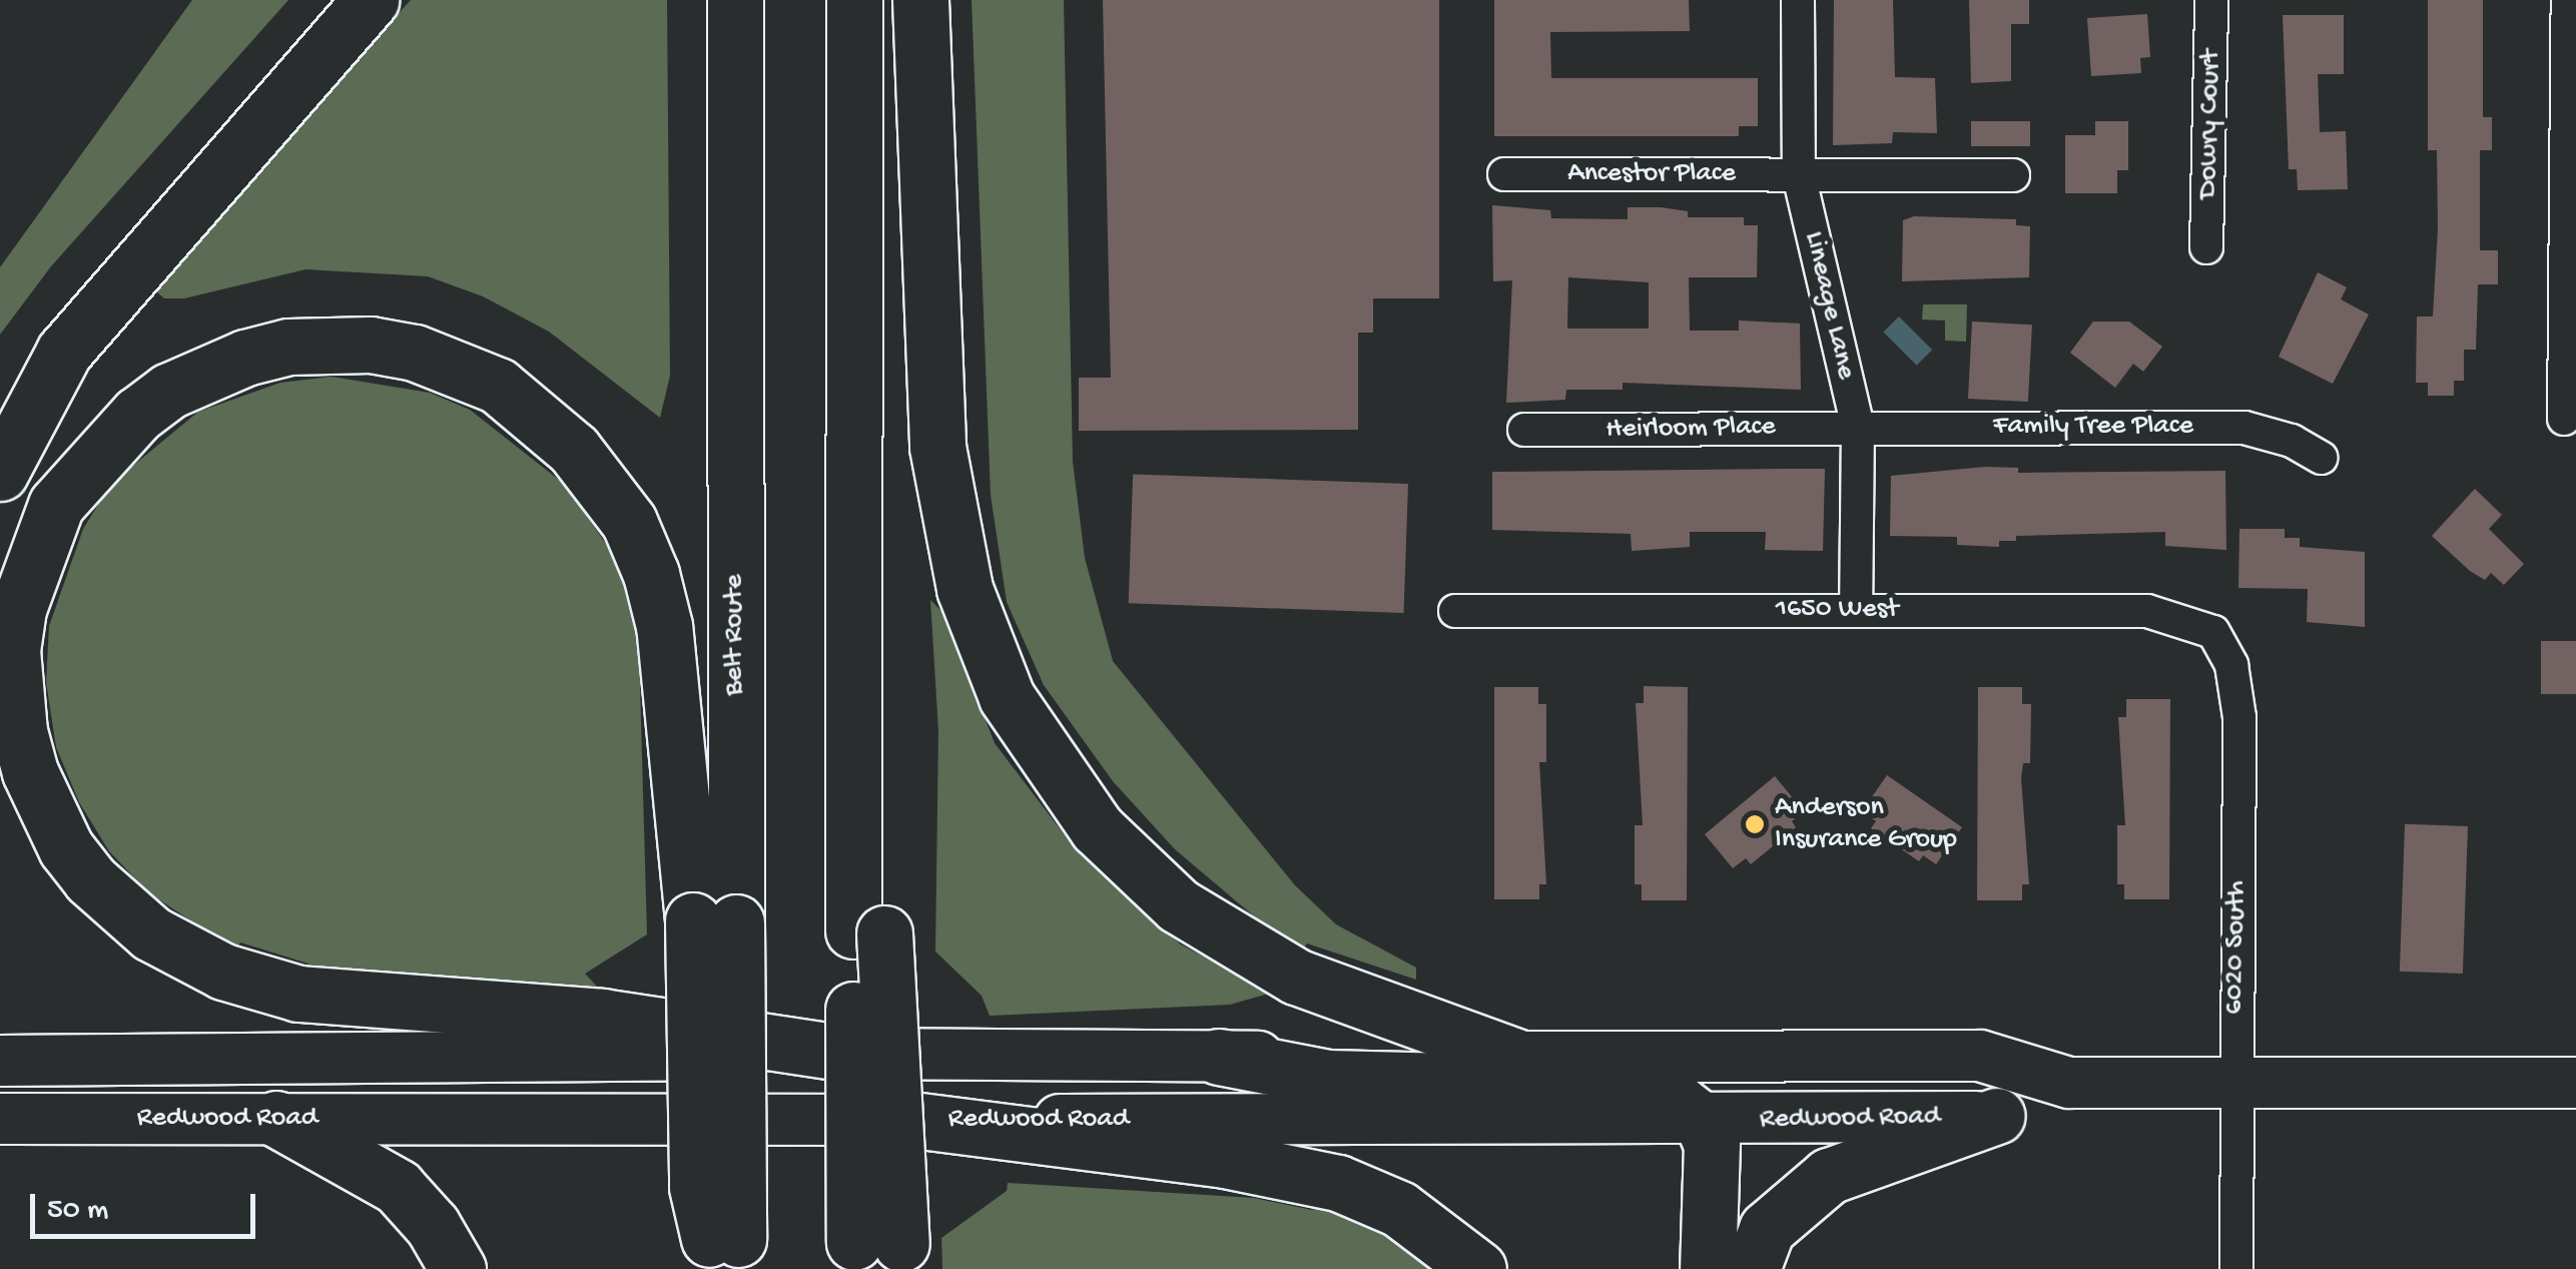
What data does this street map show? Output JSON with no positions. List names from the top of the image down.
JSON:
{
  "streets": {
    "highway": ["Belt Route"],
    "main road": ["Redwood Road"],
    "street": [
      "Dowry Court",
      "Ancestor Place",
      "Lineage Lane",
      "Family Tree Place",
      "Heirloom Place",
      "1650 West",
      "6020 South"
    ]
  },
  "crossings": [
    ["Ancestor Place", "Lineage Lane"],
    ["Lineage Lane", "Family Tree Place"],
    ["Lineage Lane", "Heirloom Place"],
    ["Lineage Lane", "1650 West"],
    ["Family Tree Place", "Heirloom Place"],
    ["1650 West", "6020 South"],
    ["6020 South", "Redwood Road"]
  ],
  "places": ["Anderson Insurance Group"],
  "scale_bar": "50 m"
}
